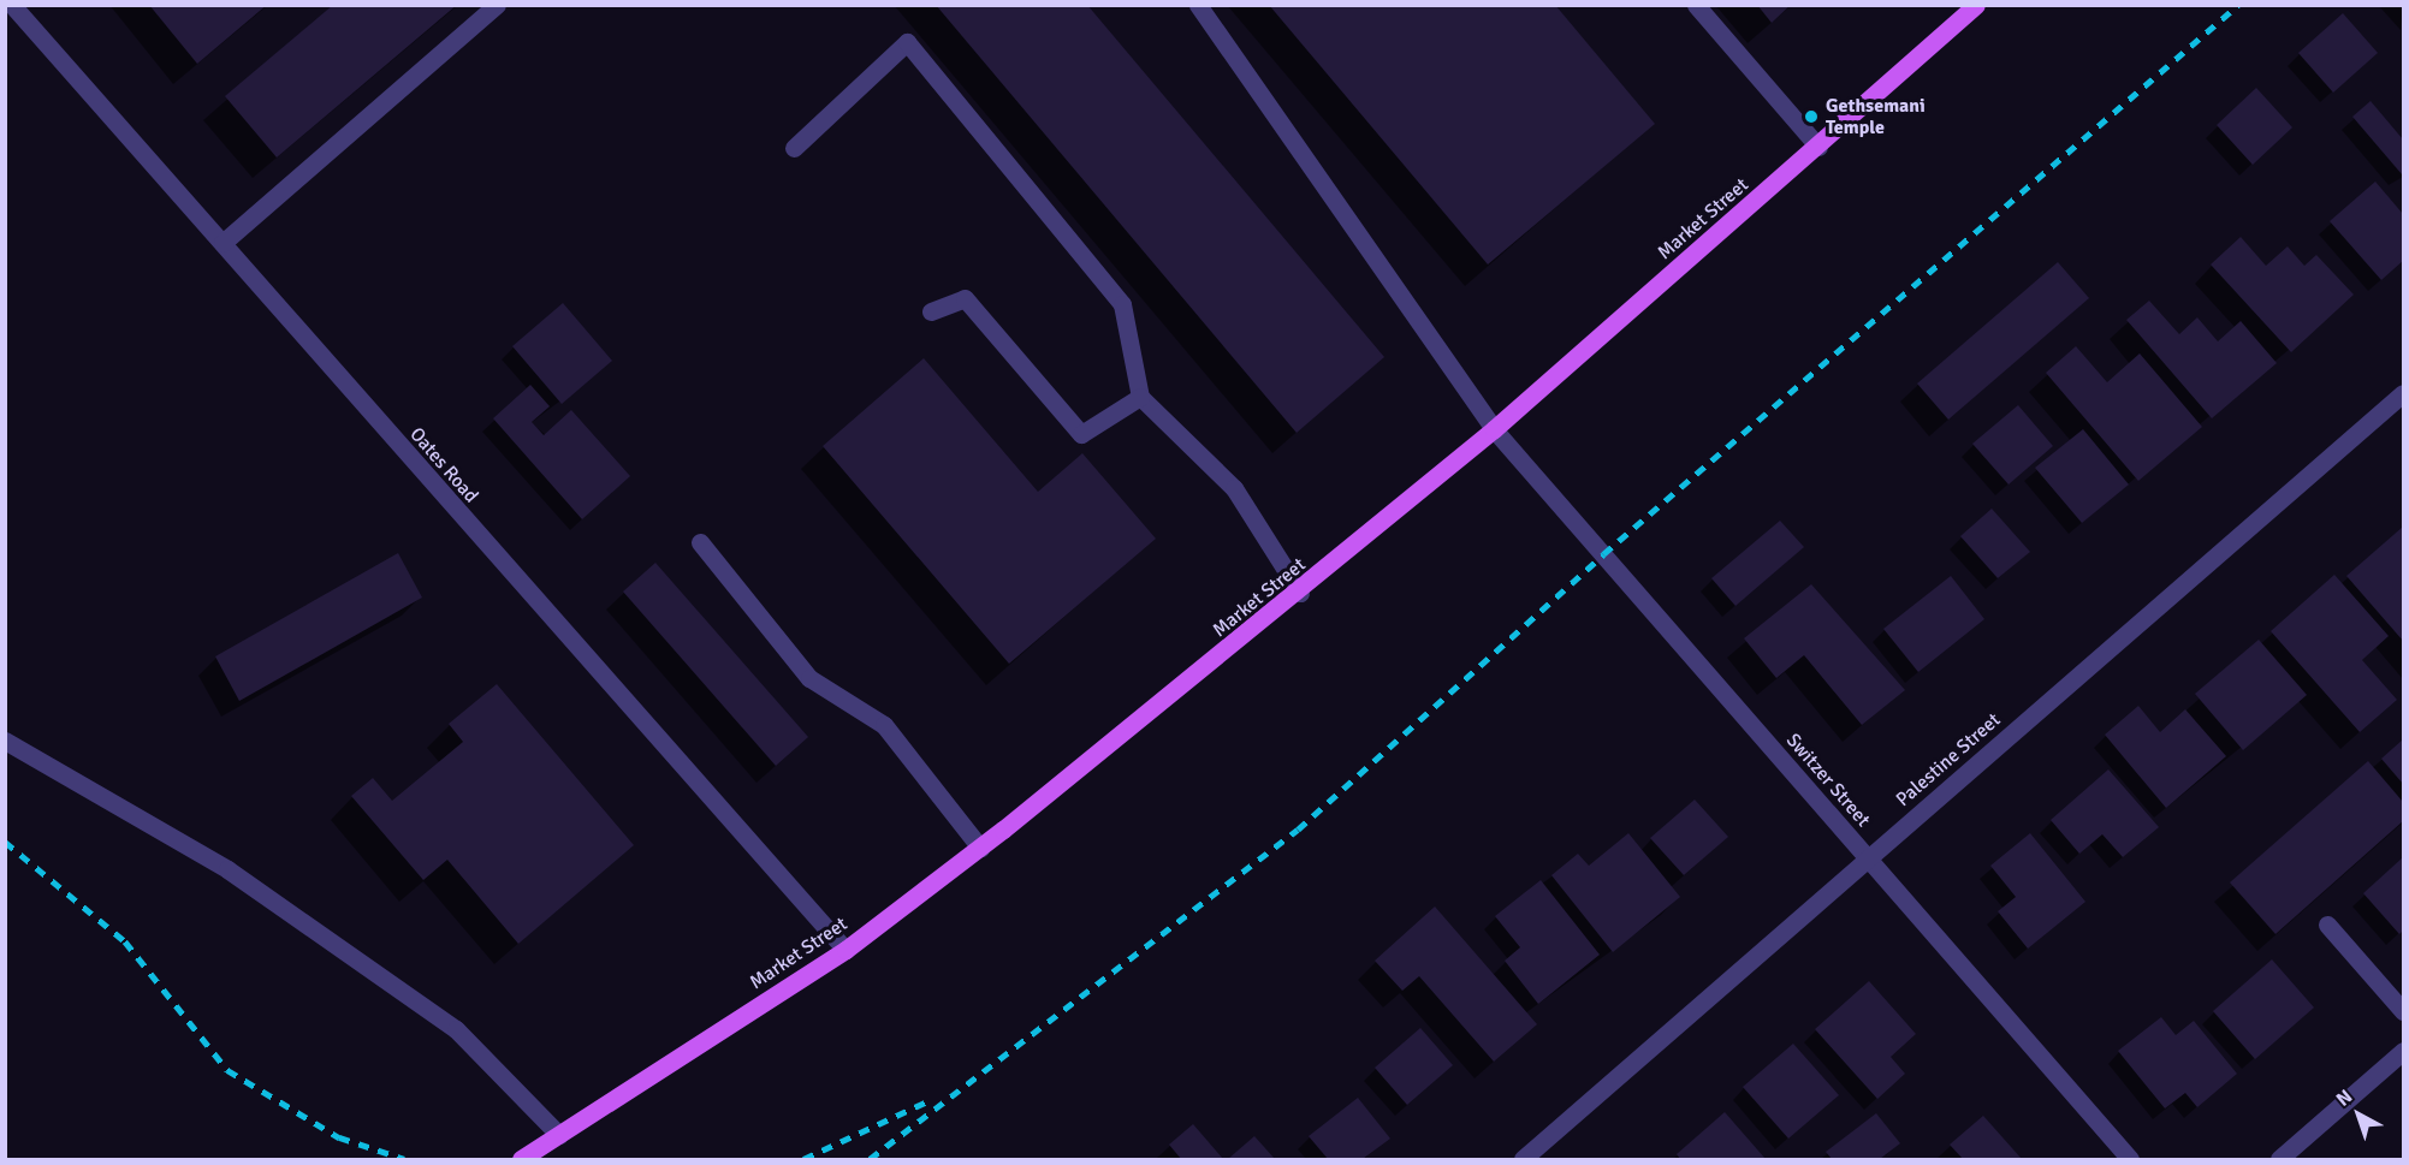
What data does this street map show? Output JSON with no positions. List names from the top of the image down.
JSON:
{
  "streets": {
    "main road": ["Market Street"],
    "street": ["Oates Road", "Palestine Street", "Switzer Street"]
  },
  "crossings": [
    ["Market Street", "Oates Road"],
    ["Market Street", "Switzer Street"],
    ["Palestine Street", "Switzer Street"]
  ],
  "places": ["Gethsemani Temple"],
  "north": "top left"
}
